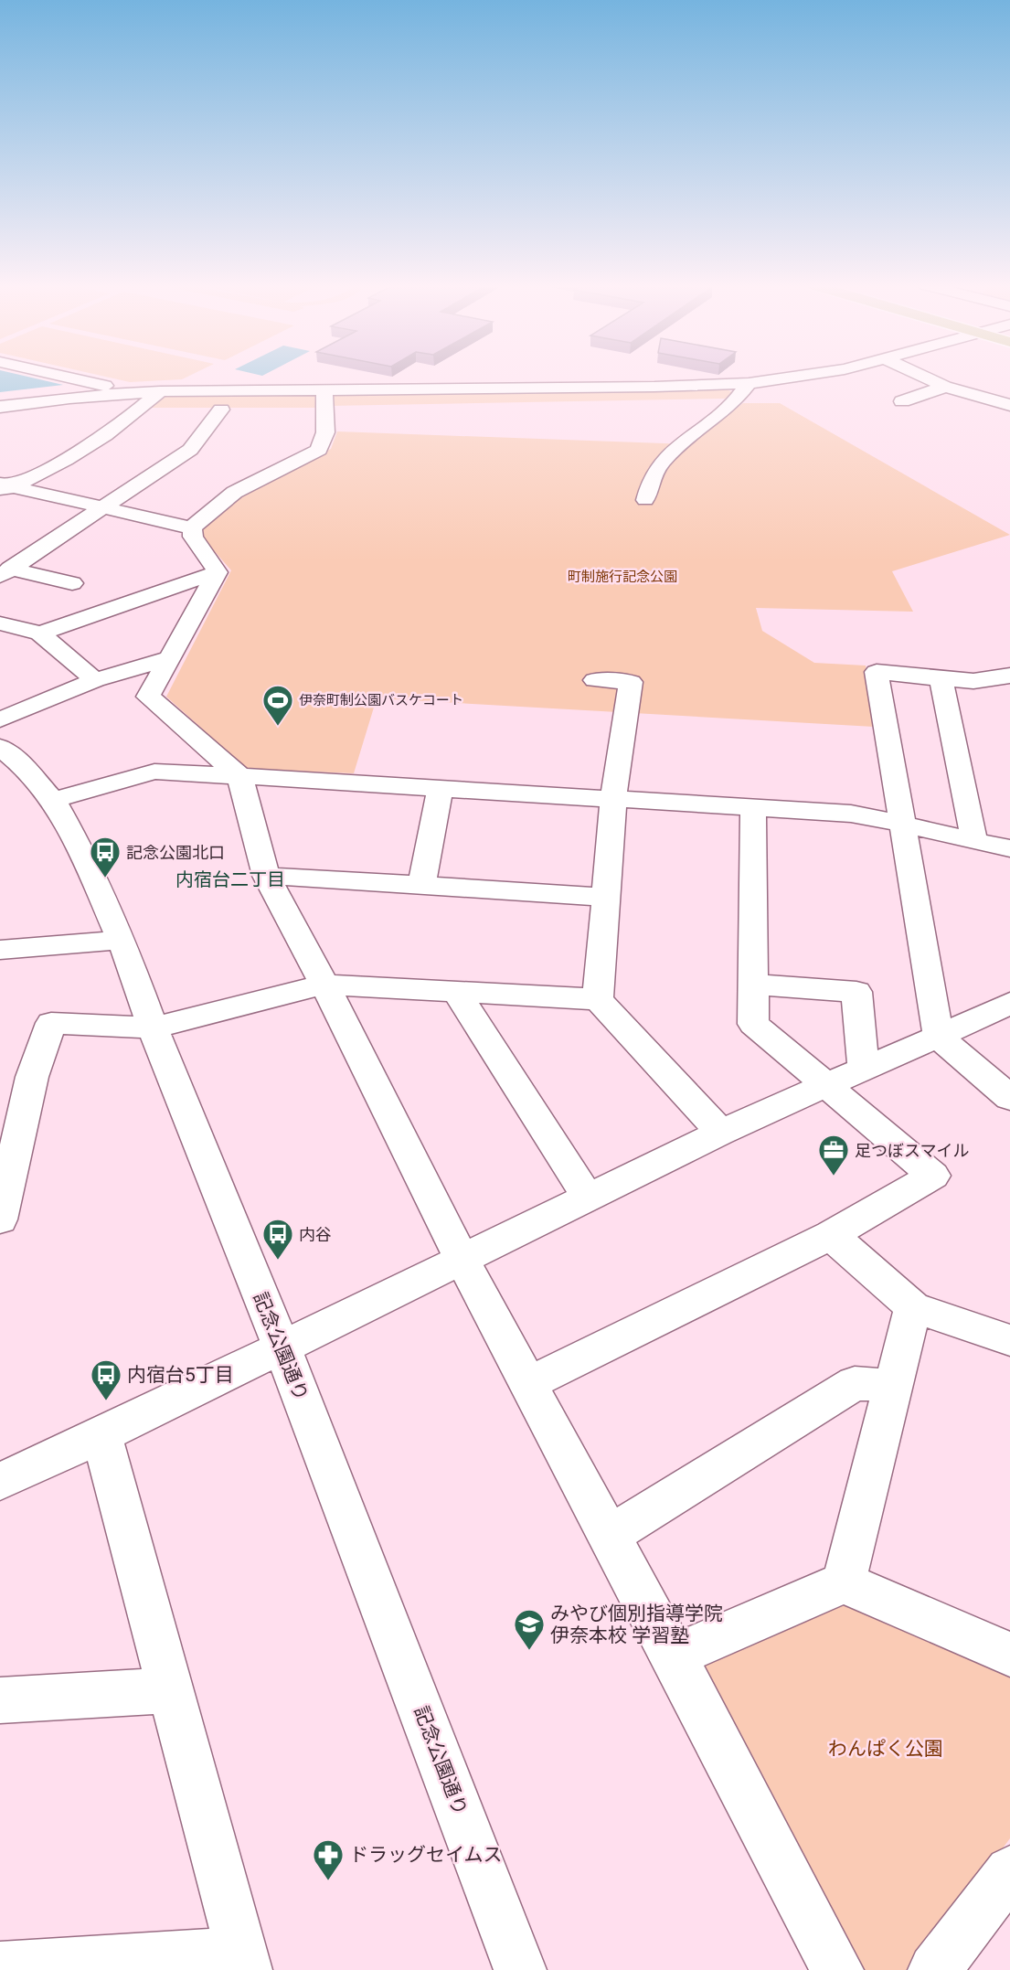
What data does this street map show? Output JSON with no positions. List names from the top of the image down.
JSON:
{
  "streets": {
    "street": ["記念公園通り"]
  },
  "districts": ["内宿台二丁目"],
  "parks": ["町制施行記念公園", "わんぱく公園"],
  "places": {
    "sports": ["伊奈町制公園バスケコート"],
    "bus stop": ["記念公園北口", "内谷", "内宿台5丁目"],
    "office": ["足つぼスマイル"],
    "school or university": ["みやび個別指導学院 伊奈本校 学習塾"],
    "pharmacy": ["ドラッグセイムス"]
  }
}
